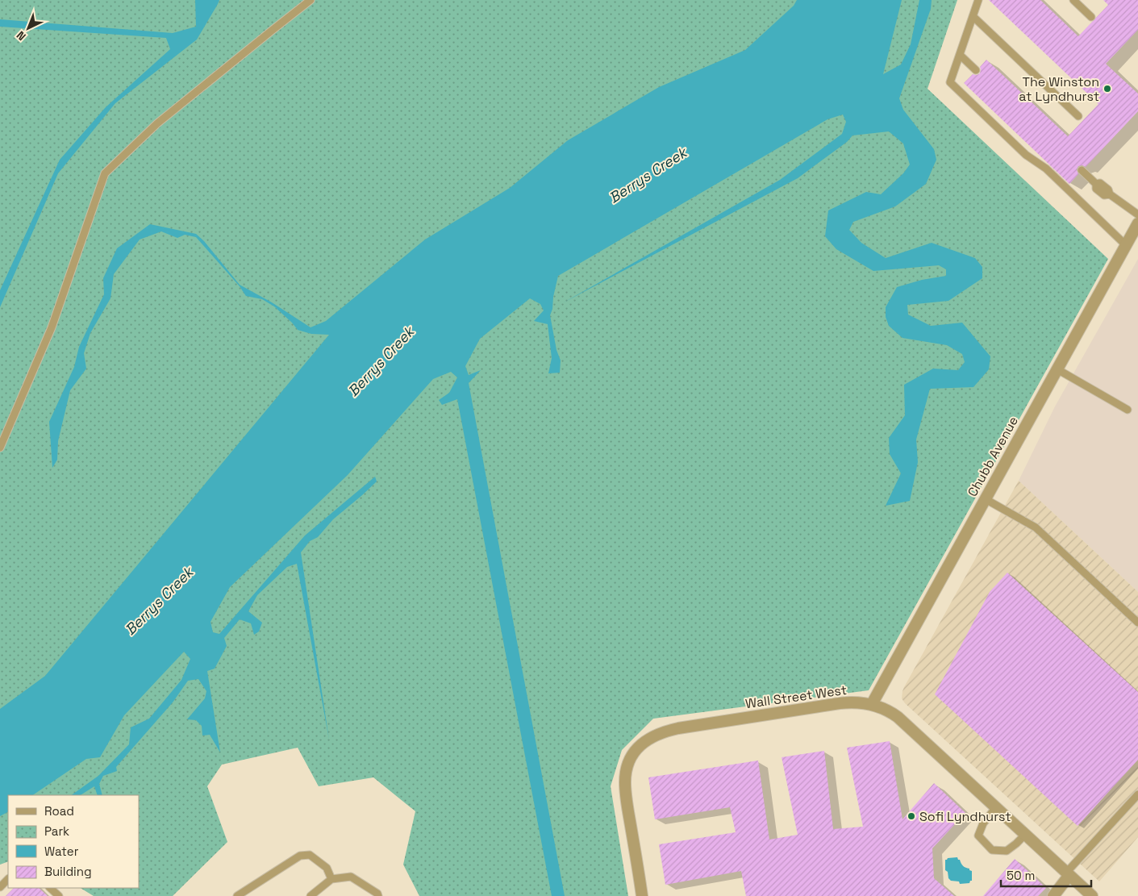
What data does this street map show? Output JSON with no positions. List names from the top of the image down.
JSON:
{
  "streets": {
    "street": ["Chubb Avenue", "Wall Street West"]
  },
  "crossings": [
    ["Chubb Avenue", "Wall Street West"]
  ],
  "water": ["Berrys Creek"],
  "places": ["The Winston at Lyndhurst", "Sofi Lyndhurst"],
  "legend": [
    "Road",
    "Park",
    "Water",
    "Building"
  ],
  "scale_bar": "50 m",
  "north": "bottom left"
}
